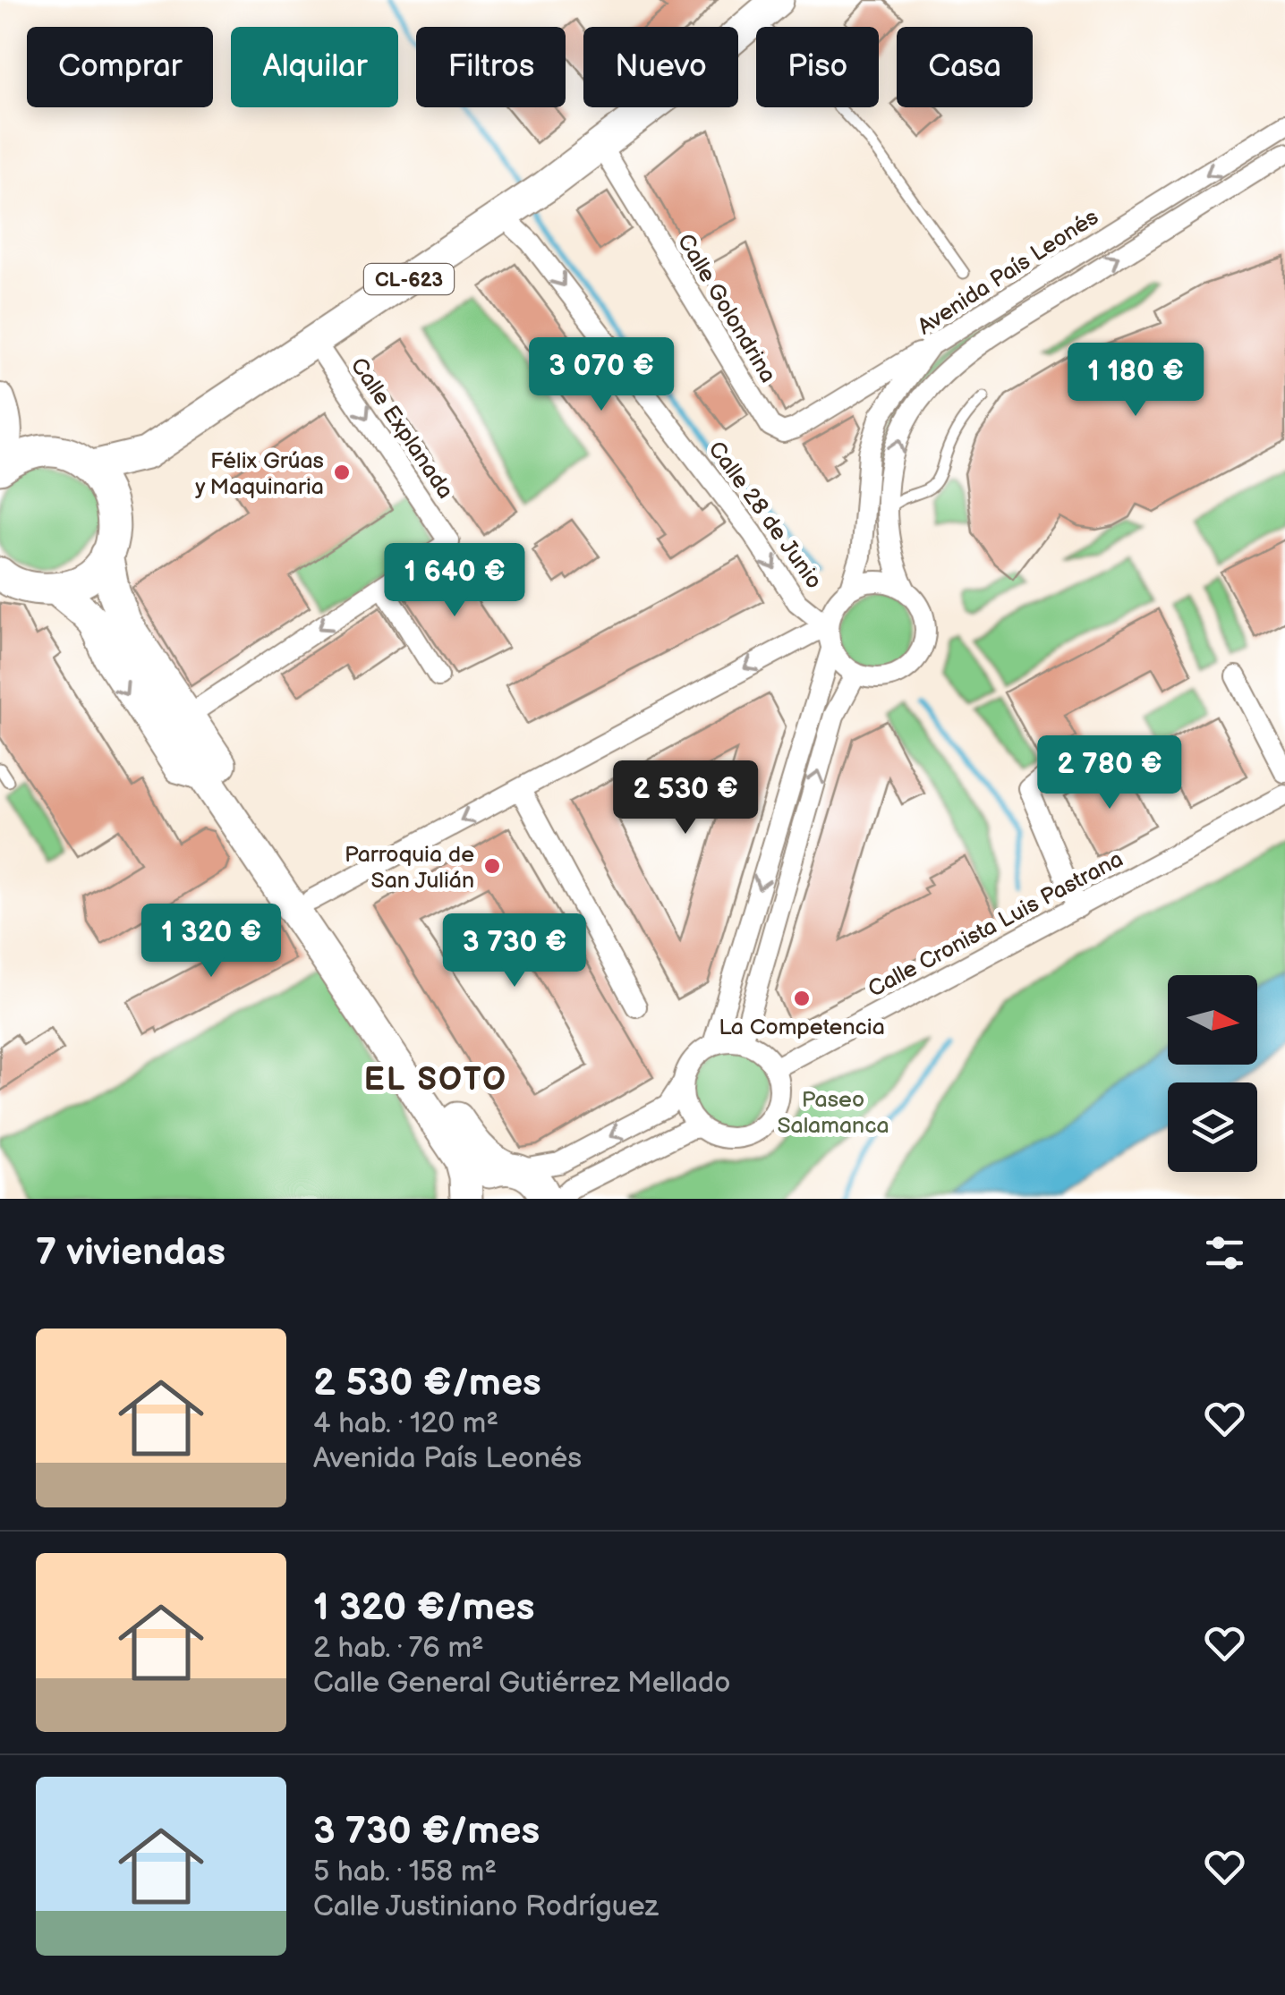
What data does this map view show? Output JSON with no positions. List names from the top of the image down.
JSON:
{
  "streets": {
    "main road": ["CL-623"],
    "street": [
      "Avenida País Leonés",
      "Calle Golondrina",
      "Calle Explanada",
      "Calle 28 de Junio",
      "Calle Cronista Luis Pastrana"
    ]
  },
  "crossings": [
    ["Avenida País Leonés", "Calle Golondrina"],
    ["Avenida País Leonés", "Calle 28 de Junio"],
    ["CL-623", "Calle Golondrina"],
    ["CL-623", "Calle Explanada"],
    ["CL-623", "Calle 28 de Junio"]
  ],
  "one_way": ["Calle 28 de Junio"],
  "districts": ["EL SOTO"],
  "parks": ["Paseo Salamanca"],
  "places": ["Félix Grúas y Maquinaria", "Parroquia de San Julián", "La Competencia"],
  "north": "right",
  "page": {
    "chip": [
      "Comprar",
      "Alquilar",
      "Filtros",
      "Nuevo",
      "Piso",
      "Casa"
    ],
    "price": [
      "3 070 €",
      "1 180 €",
      "1 640 €",
      "2 780 €",
      "2 530 €",
      "1 320 €",
      "3 730 €"
    ],
    "heading": "7 viviendas",
    "list": [
      {
        "name": "2 530 €/mes",
        "note": "4 hab. · 120 m² · Avenida País Leonés"
      },
      {
        "name": "1 320 €/mes",
        "note": "2 hab. · 76 m² · Calle General Gutiérrez Mellado"
      },
      {
        "name": "3 730 €/mes",
        "note": "5 hab. · 158 m² · Calle Justiniano Rodríguez"
      }
    ]
  }
}
